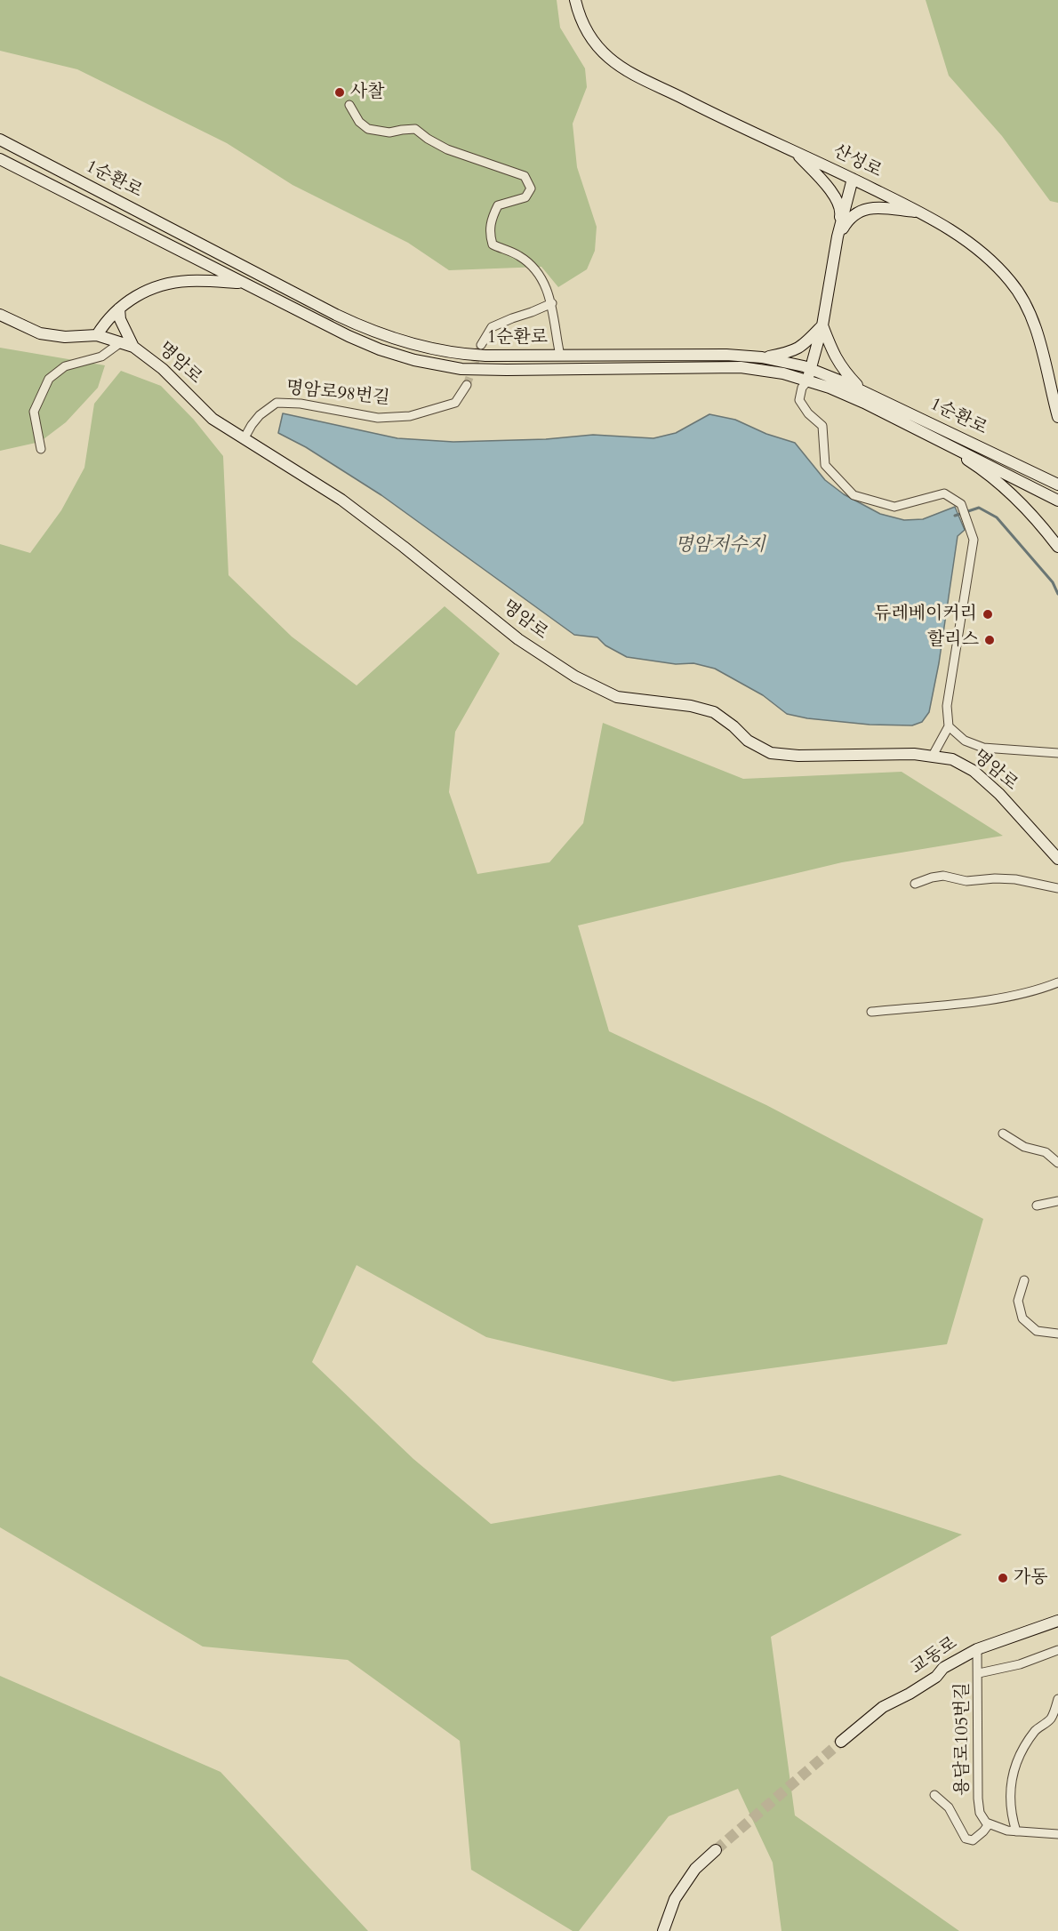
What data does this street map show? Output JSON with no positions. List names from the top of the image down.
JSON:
{
  "streets": {
    "street": [
      "산성로",
      "1순환로",
      "명암로",
      "명암로98번길",
      "교동로",
      "용담로105번길"
    ]
  },
  "crossings": [
    ["명암로", "명암로98번길"],
    ["교동로", "용담로105번길"]
  ],
  "water": ["명암저수지"],
  "places": [
    "사찰",
    "듀레베이커리",
    "할리스",
    "가동"
  ]
}
